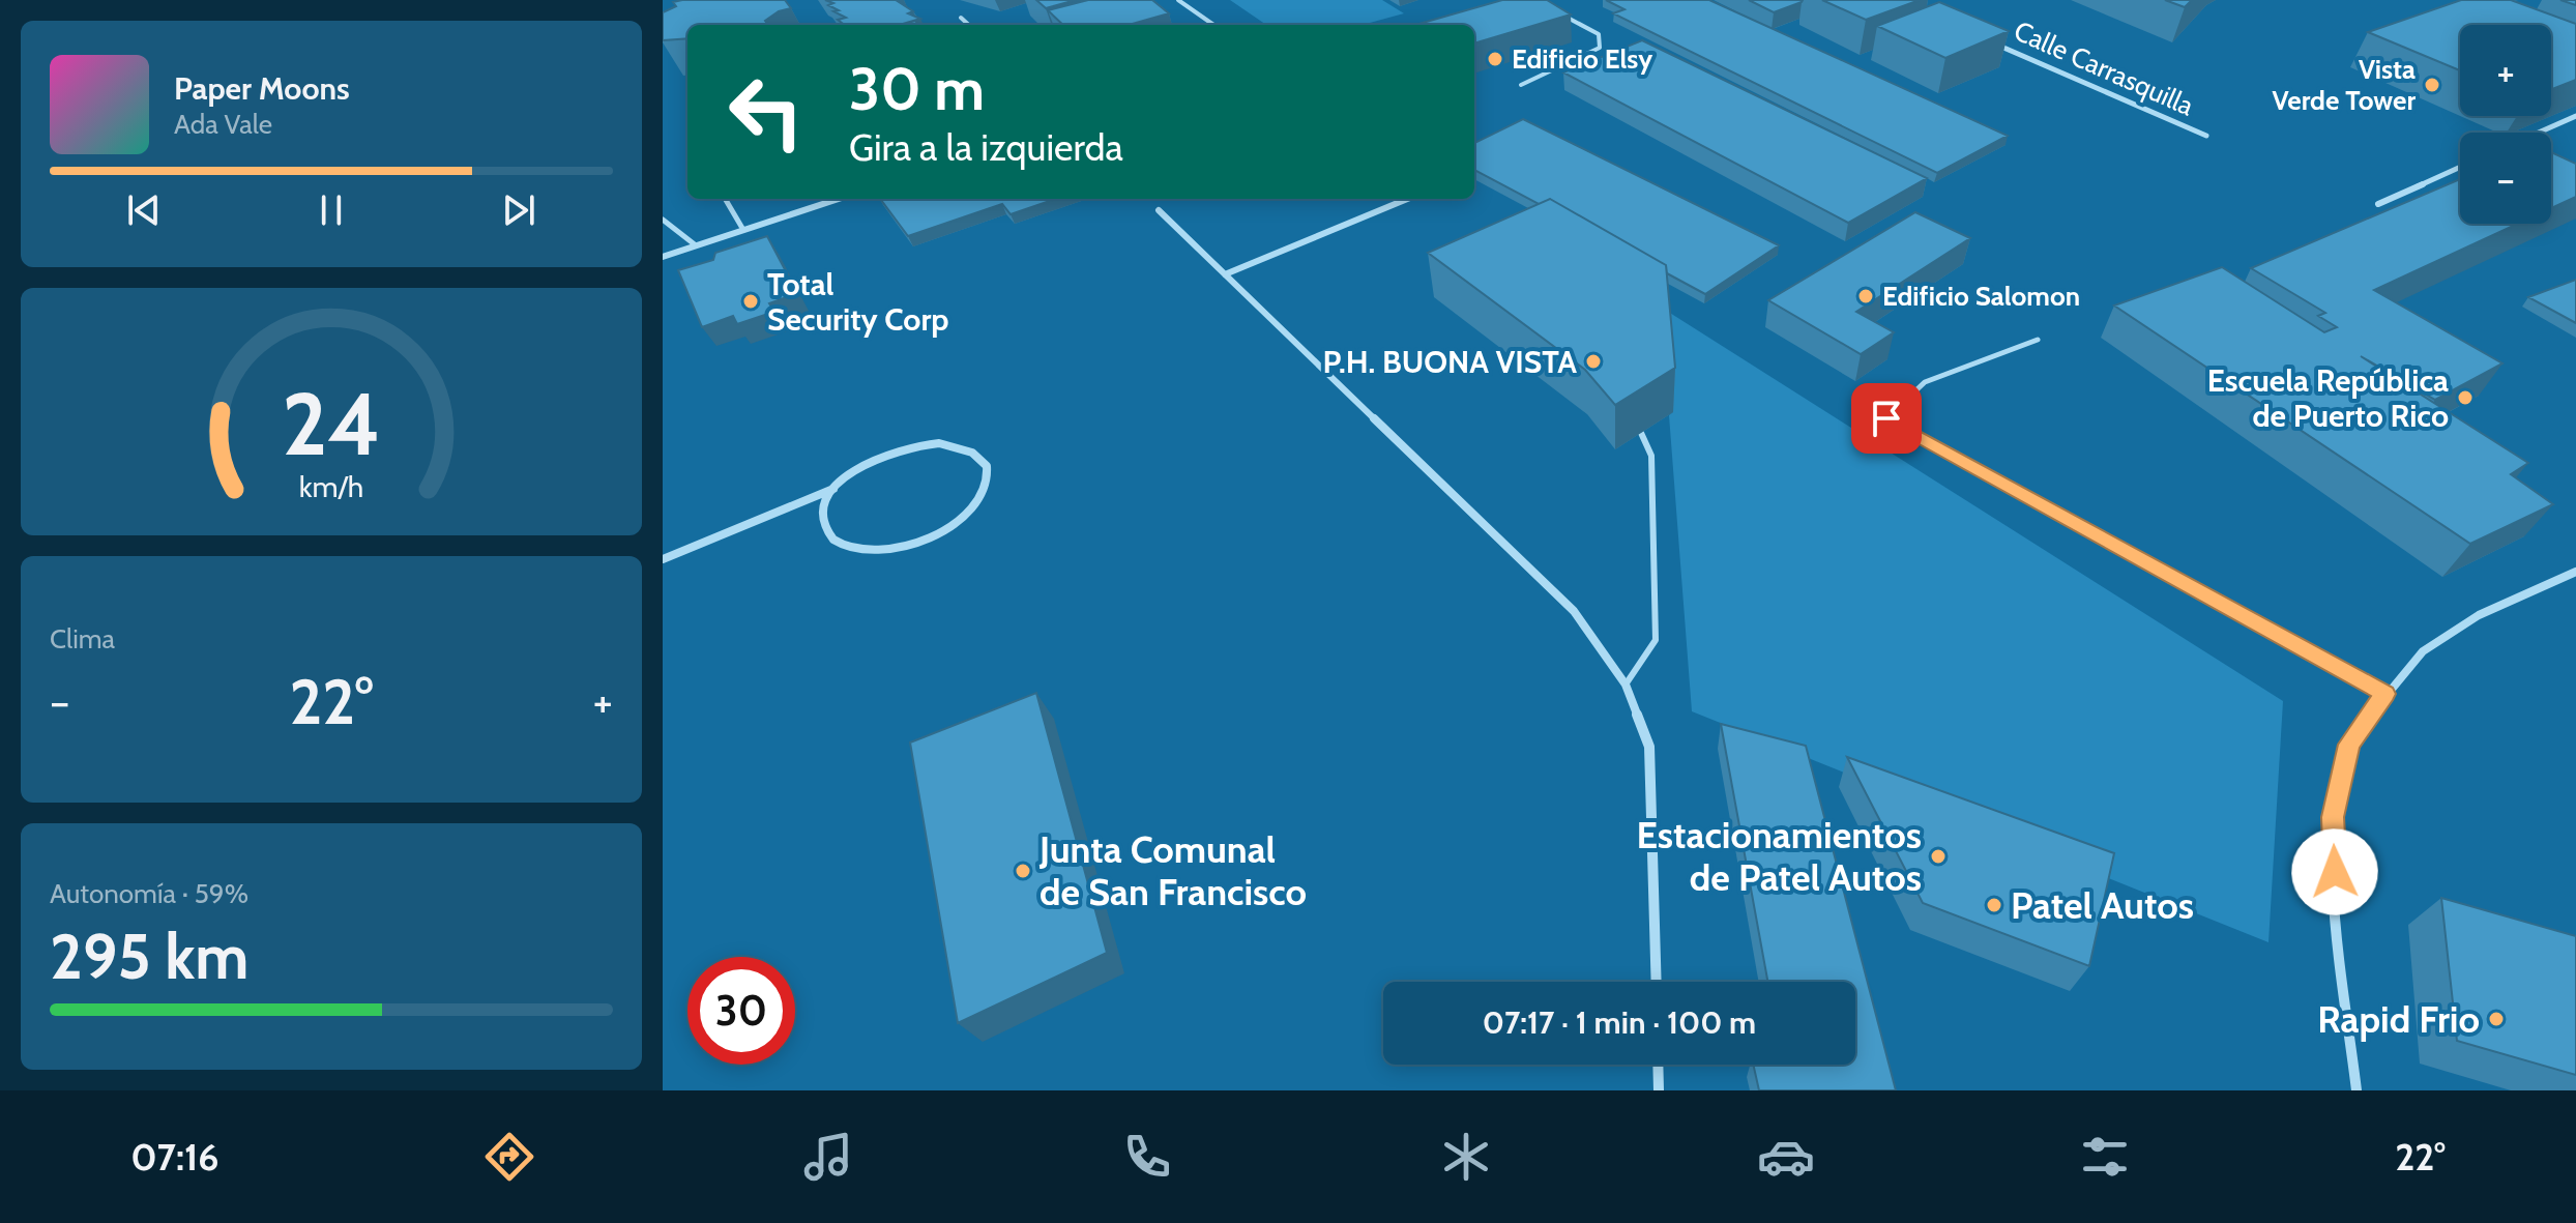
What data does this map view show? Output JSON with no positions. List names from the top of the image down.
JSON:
{
  "streets": {
    "street": ["Calle Carrasquilla"]
  },
  "places": [
    "Edificio Elsy",
    "Vista Verde Tower",
    "Edificio Salomon",
    "Total Security Corp",
    "P.H. BUONA VISTA",
    "Escuela República de Puerto Rico",
    "Estacionamientos de Patel Autos",
    "Junta Comunal de San Francisco",
    "Patel Autos",
    "Rapid Frio"
  ],
  "page": {
    "map_buttons": ["+", "−"],
    "turn": ["30 m", "Gira a la izquierda"],
    "song": ["Paper Moons", "Ada Vale"],
    "tile": [
      "Clima",
      ["Autonomía · 59%", "295 km"]
    ],
    "heat": ["−", "22°", "+"],
    "limit": "30",
    "trip": "07:17 · 1 min · 100 m",
    "tabs": ["07:16", "22°"],
    "gauge": ["24", "km/h"]
  }
}
